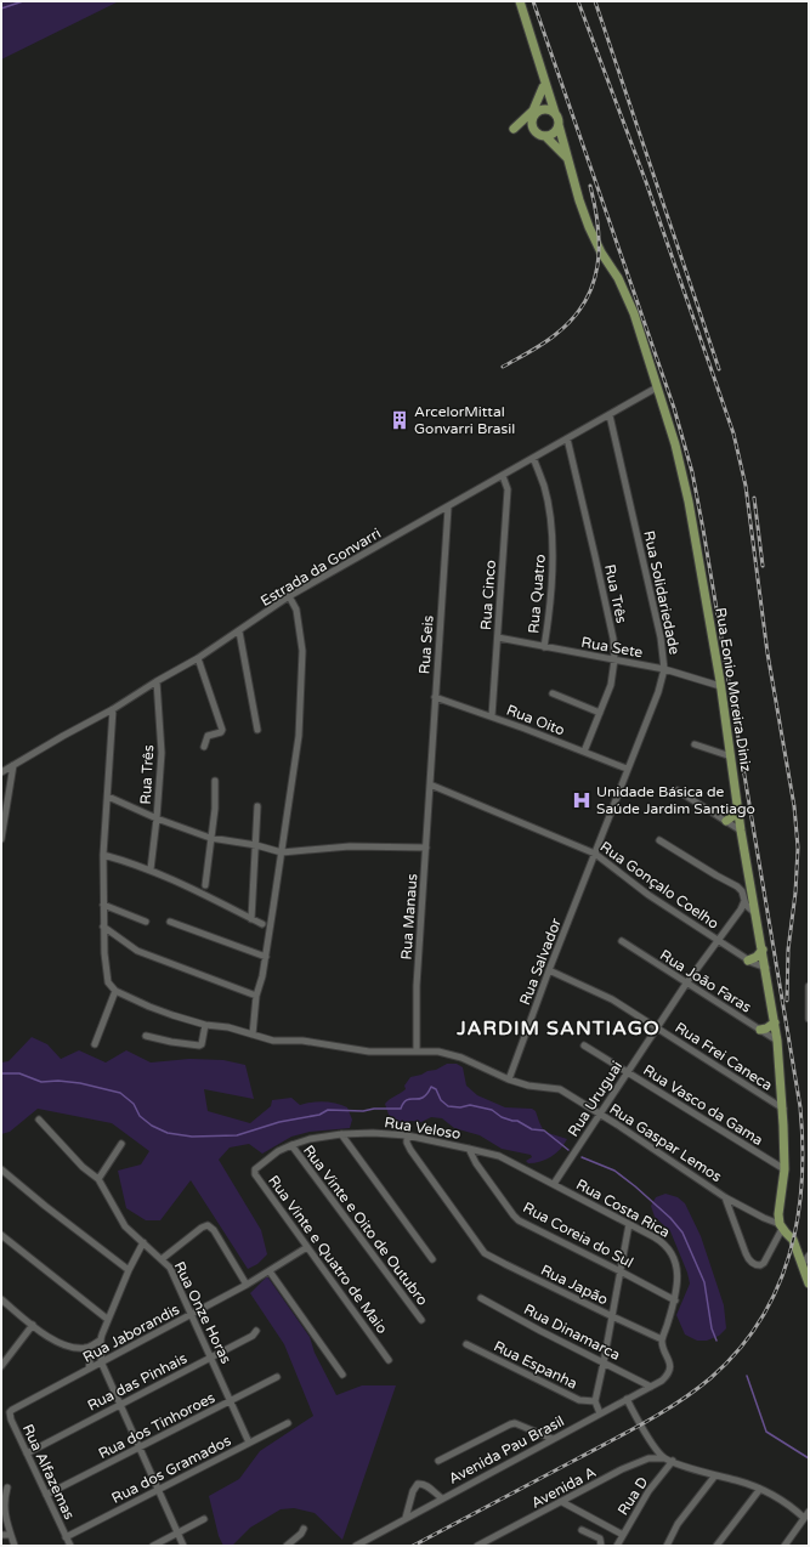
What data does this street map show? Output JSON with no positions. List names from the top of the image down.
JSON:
{
  "streets": {
    "main road": ["Rua Eonio Moreira Diniz"],
    "street": [
      "Estrada da Gonvarri",
      "Rua Solidariedade",
      "Rua Quatro",
      "Rua Três",
      "Rua Cinco",
      "Rua Seis",
      "Rua Sete",
      "Rua Oito",
      "Rua Gonçalo Coelho",
      "Rua Manaus",
      "Rua Salvador",
      "Rua João Faras",
      "Rua Frei Caneca",
      "Rua Uruguai",
      "Rua Vasco da Gama",
      "Rua Veloso",
      "Rua Gaspar Lemos",
      "Rua Costa Rica",
      "Rua Vinte e Oito de Outubro",
      "Rua Coreia do Sul",
      "Rua Vinte e Quatro de Maio",
      "Rua Japão",
      "Rua Onze Horas",
      "Rua Dinamarca",
      "Rua Jaborandis",
      "Rua Espanha",
      "Rua das Pinhais",
      "Rua dos Tinhoroes",
      "Avenida Pau Brasil",
      "Rua dos Gramados",
      "Rua Alfazemas",
      "Avenida A",
      "Rua D"
    ]
  },
  "crossings": [
    ["Estrada da Gonvarri", "Rua Solidariedade"],
    ["Estrada da Gonvarri", "Rua Quatro"],
    ["Estrada da Gonvarri", "Rua Três"],
    ["Estrada da Gonvarri", "Rua Cinco"],
    ["Estrada da Gonvarri", "Rua Seis"],
    ["Estrada da Gonvarri", "Rua Eonio Moreira Diniz"],
    ["Rua Solidariedade", "Rua Sete"],
    ["Rua Solidariedade", "Rua Oito"],
    ["Rua Solidariedade", "Rua Gonçalo Coelho"],
    ["Rua Solidariedade", "Rua Salvador"],
    ["Rua Quatro", "Rua Sete"],
    ["Rua Três", "Rua Sete"],
    ["Rua Três", "Rua Oito"],
    ["Rua Cinco", "Rua Sete"],
    ["Rua Cinco", "Rua Oito"],
    ["Rua Seis", "Rua Oito"],
    ["Rua Seis", "Rua Gonçalo Coelho"],
    ["Rua Seis", "Rua Manaus"],
    ["Rua Sete", "Rua Eonio Moreira Diniz"],
    ["Rua Eonio Moreira Diniz", "Rua Gonçalo Coelho"],
    ["Rua Eonio Moreira Diniz", "Rua João Faras"],
    ["Rua Eonio Moreira Diniz", "Rua Frei Caneca"],
    ["Rua Eonio Moreira Diniz", "Rua Vasco da Gama"],
    ["Rua Eonio Moreira Diniz", "Rua Gaspar Lemos"],
    ["Rua Gonçalo Coelho", "Rua Manaus"],
    ["Rua Gonçalo Coelho", "Rua Salvador"],
    ["Rua Gonçalo Coelho", "Rua Uruguai"],
    ["Rua Manaus", "Rua Gaspar Lemos"],
    ["Rua Salvador", "Rua Frei Caneca"],
    ["Rua Salvador", "Rua Gaspar Lemos"],
    ["Rua João Faras", "Rua Uruguai"],
    ["Rua Frei Caneca", "Rua Uruguai"],
    ["Rua Uruguai", "Rua Vasco da Gama"],
    ["Rua Uruguai", "Rua Gaspar Lemos"],
    ["Rua Uruguai", "Rua Costa Rica"],
    ["Rua Veloso", "Rua Costa Rica"],
    ["Rua Veloso", "Rua Vinte e Oito de Outubro"],
    ["Rua Veloso", "Rua Coreia do Sul"],
    ["Rua Veloso", "Rua Vinte e Quatro de Maio"],
    ["Rua Veloso", "Rua Japão"],
    ["Rua Costa Rica", "Rua Coreia do Sul"],
    ["Rua Costa Rica", "Rua Japão"],
    ["Rua Costa Rica", "Avenida Pau Brasil"],
    ["Rua Vinte e Quatro de Maio", "Rua Jaborandis"],
    ["Rua Japão", "Avenida Pau Brasil"],
    ["Rua Onze Horas", "Rua Jaborandis"],
    ["Rua Onze Horas", "Rua das Pinhais"],
    ["Rua Onze Horas", "Rua dos Tinhoroes"],
    ["Rua Onze Horas", "Rua dos Gramados"],
    ["Rua Dinamarca", "Avenida Pau Brasil"],
    ["Rua Jaborandis", "Rua Alfazemas"],
    ["Rua das Pinhais", "Rua Alfazemas"],
    ["Rua dos Tinhoroes", "Rua Alfazemas"],
    ["Rua dos Gramados", "Rua Alfazemas"]
  ],
  "districts": ["JARDIM SANTIAGO"],
  "places": {
    "building": ["ArcelorMittal Gonvarri Brasil"],
    "hospital": ["Unidade Básica de Saúde Jardim Santiago"]
  }
}
